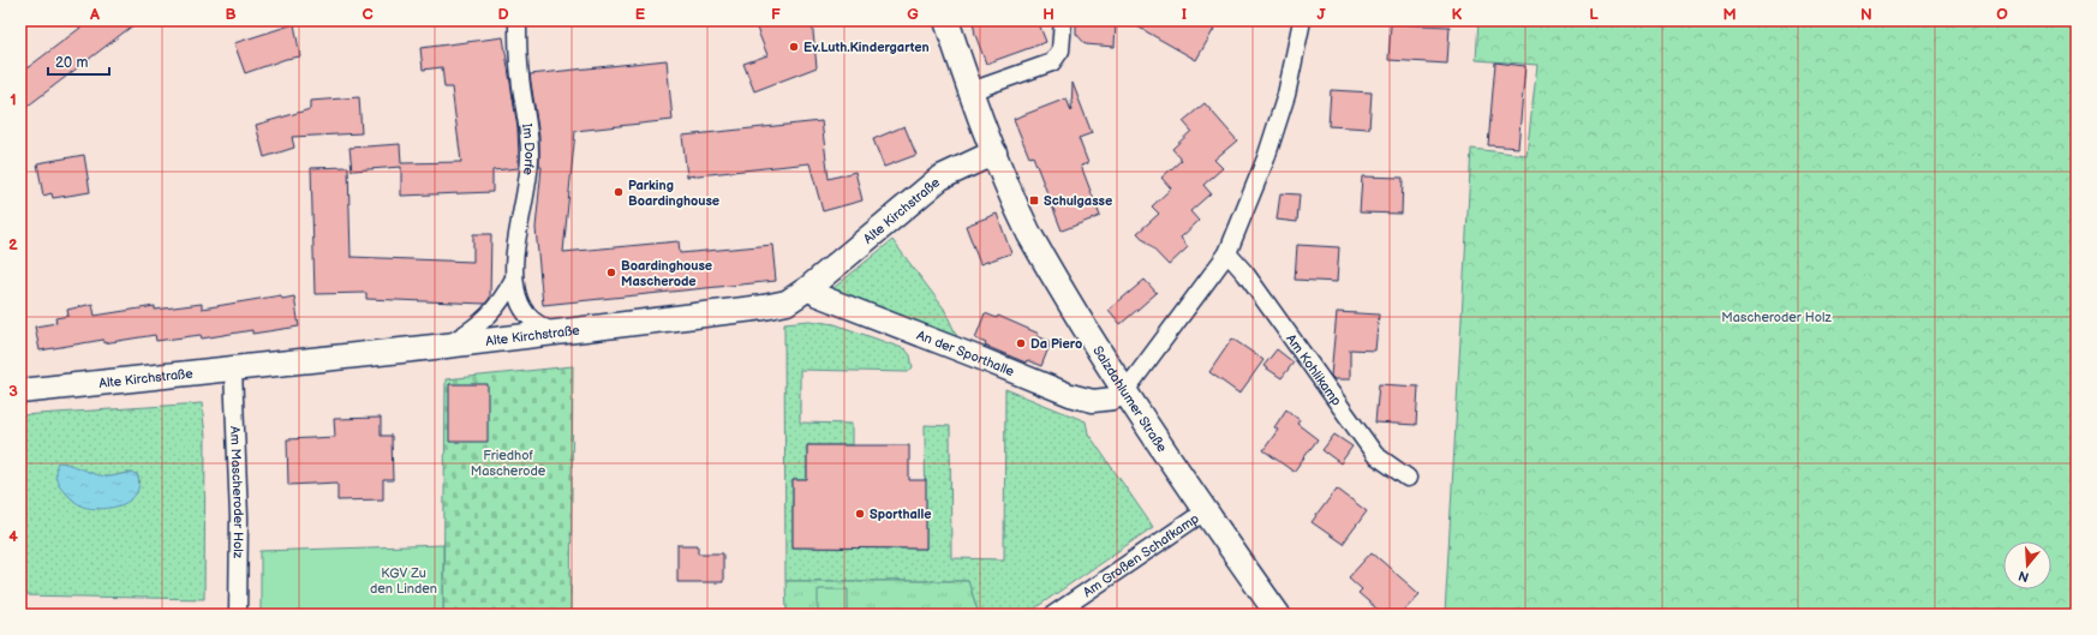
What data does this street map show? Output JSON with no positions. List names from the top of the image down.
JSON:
{
  "streets": {
    "main road": ["Alte Kirchstraße", "Salzdahlumer Straße"],
    "street": [
      "Im Dorfe",
      "An der Sporthalle",
      "Am Kohlikamp",
      "Am Mascheroder Holz",
      "Am Großen Schafkamp"
    ]
  },
  "crossings": [
    ["Im Dorfe", "Alte Kirchstraße"],
    ["Alte Kirchstraße", "An der Sporthalle"],
    ["Alte Kirchstraße", "Salzdahlumer Straße"],
    ["Alte Kirchstraße", "Am Mascheroder Holz"],
    ["An der Sporthalle", "Salzdahlumer Straße"],
    ["Salzdahlumer Straße", "Am Großen Schafkamp"]
  ],
  "parks": ["Mascheroder Holz", "Friedhof Mascherode", "KGV Zu den Linden"],
  "places": {
    "other": [
      "Ev.Luth.Kindergarten",
      "Parking Boardinghouse",
      "Boardinghouse Mascherode",
      "Da Piero",
      "Sporthalle"
    ],
    "transit": ["Schulgasse"]
  },
  "scale_bar": "20 m",
  "north": "bottom",
  "grid": {
    "columns": [
      "A",
      "B",
      "C",
      "D",
      "E",
      "F",
      "G",
      "H",
      "I",
      "J",
      "K",
      "L",
      "M",
      "N",
      "O"
    ],
    "rows": [
      "1",
      "2",
      "3",
      "4"
    ]
  }
}
